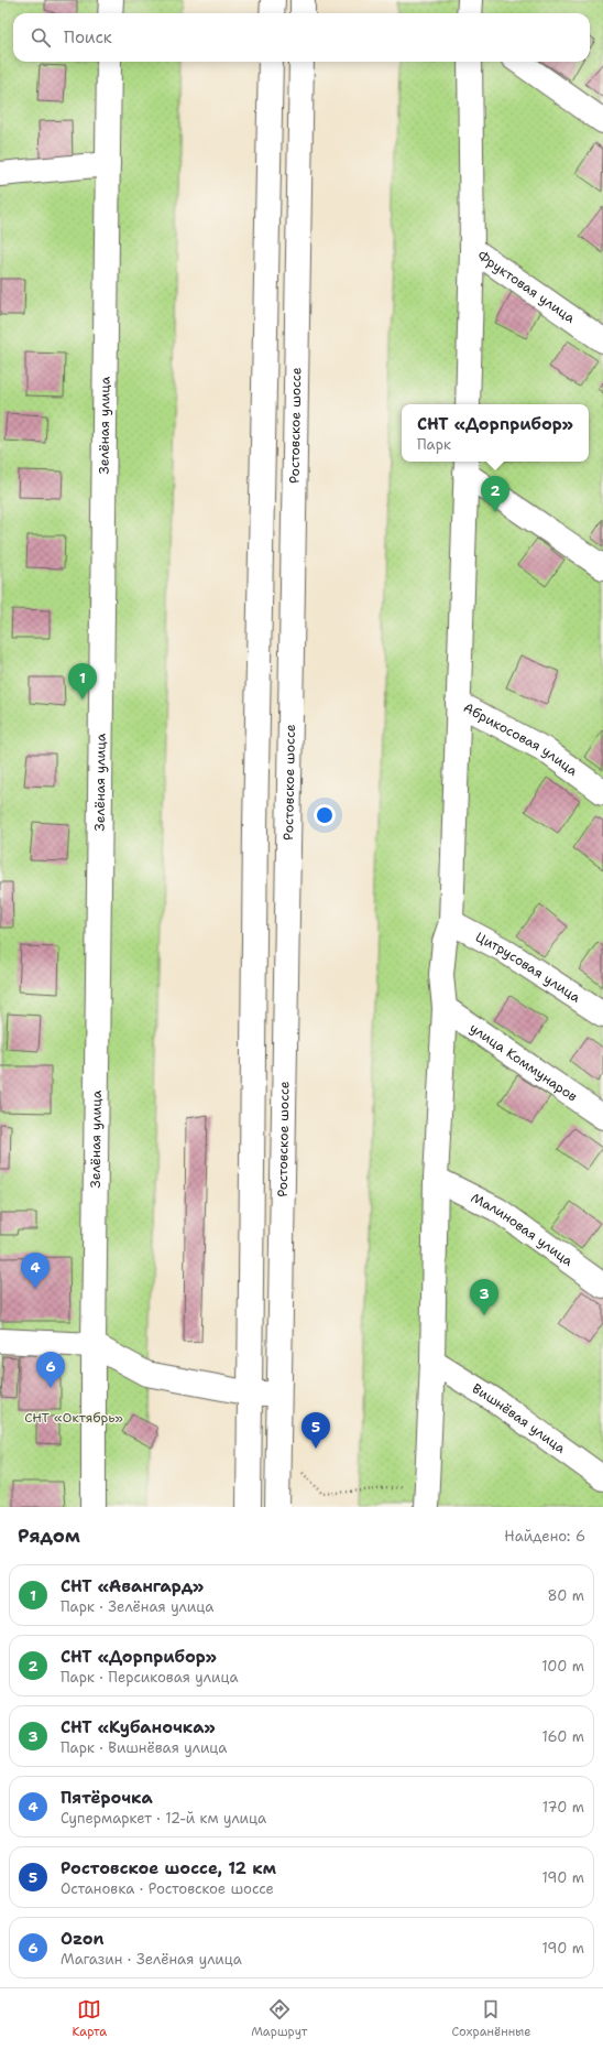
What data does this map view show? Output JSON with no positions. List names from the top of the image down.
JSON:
{
  "streets": {
    "main road": [
      "Фруктовая улица",
      "Зелёная улица",
      "Ростовское шоссе",
      "Абрикосовая улица",
      "Цитрусовая улица",
      "улица Коммунаров",
      "Малиновая улица",
      "Вишнёвая улица"
    ]
  },
  "parks": ["СНТ «Октябрь»"],
  "page": {
    "search": "Поиск",
    "popup": ["СНТ «Дорприбор»", "Парк"],
    "pins": [
      "2",
      "1",
      "4",
      "3",
      "6",
      "5"
    ],
    "heading": ["Рядом", "Найдено: 6"],
    "list": [
      {
        "mark": "1",
        "name": "СНТ «Авангард»",
        "note": "Парк · Зелёная улица",
        "value": "80 m"
      },
      {
        "mark": "2",
        "name": "СНТ «Дорприбор»",
        "note": "Парк · Персиковая улица",
        "value": "100 m"
      },
      {
        "mark": "3",
        "name": "СНТ «Кубаночка»",
        "note": "Парк · Вишнёвая улица",
        "value": "160 m"
      },
      {
        "mark": "4",
        "name": "Пятёрочка",
        "note": "Супермаркет · 12-й км улица",
        "value": "170 m"
      },
      {
        "mark": "5",
        "name": "Ростовское шоссе, 12 км",
        "note": "Остановка · Ростовское шоссе",
        "value": "190 m"
      },
      {
        "mark": "6",
        "name": "Ozon",
        "note": "Магазин · Зелёная улица",
        "value": "190 m"
      }
    ],
    "nav": ["Карта", "Маршрут", "Сохранённые"]
  }
}
